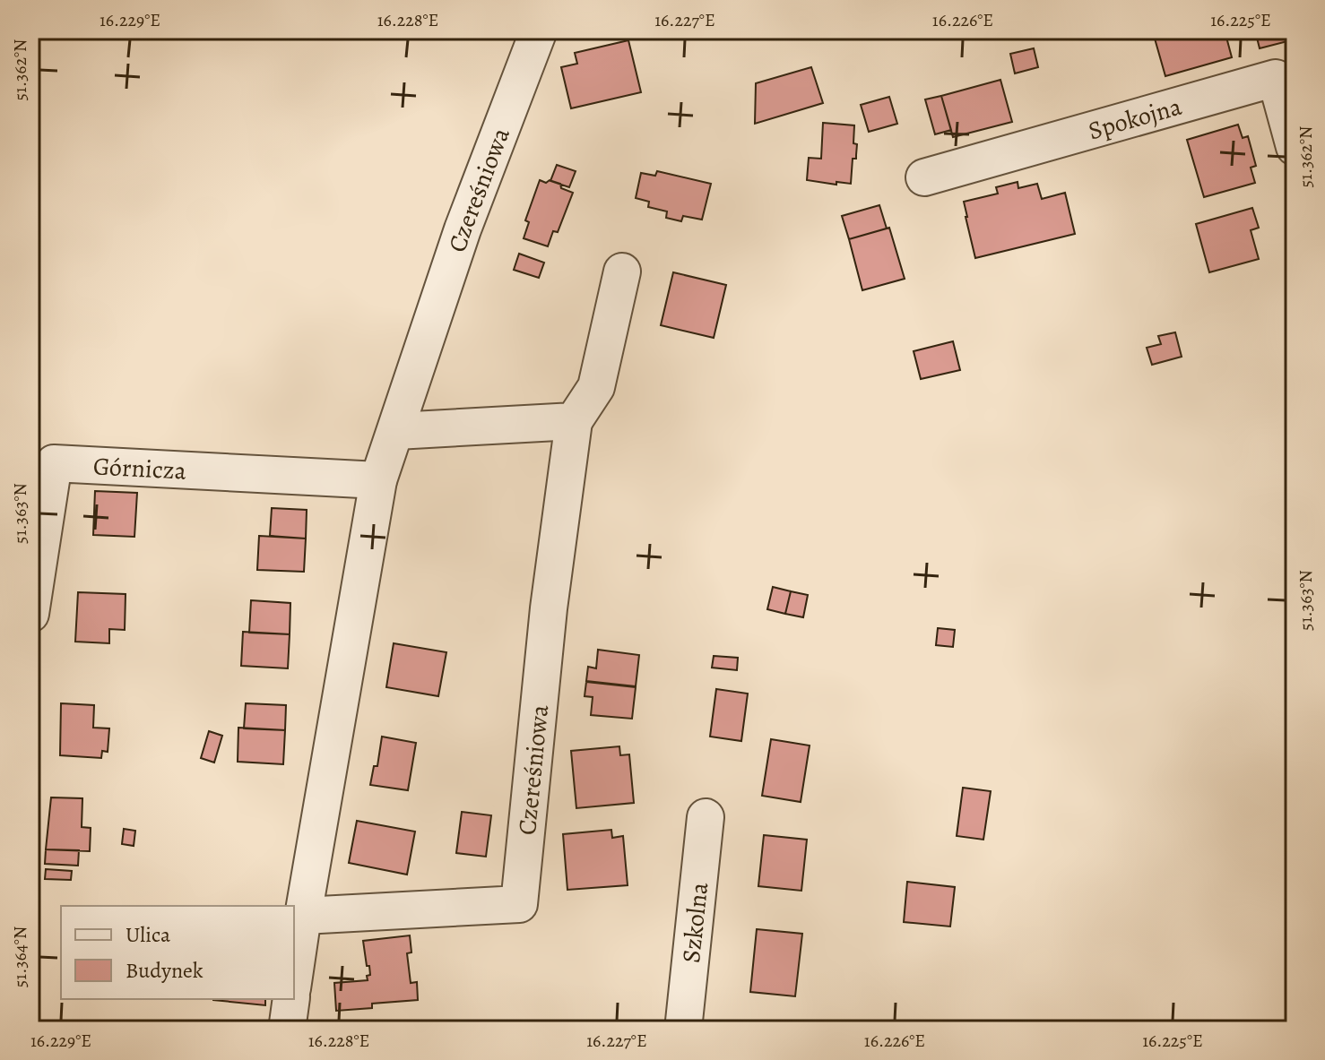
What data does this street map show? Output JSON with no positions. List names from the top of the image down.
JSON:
{
  "streets": {
    "street": [
      "Spokojna",
      "Czereśniowa",
      "Górnicza",
      "Szkolna"
    ]
  },
  "crossings": [
    ["Czereśniowa", "Górnicza"]
  ],
  "legend": ["Ulica", "Budynek"],
  "coordinates": [
    "16.229°E",
    "16.228°E",
    "16.227°E",
    "16.226°E",
    "16.225°E",
    "51.362°N",
    "51.363°N",
    "51.364°N"
  ]
}
